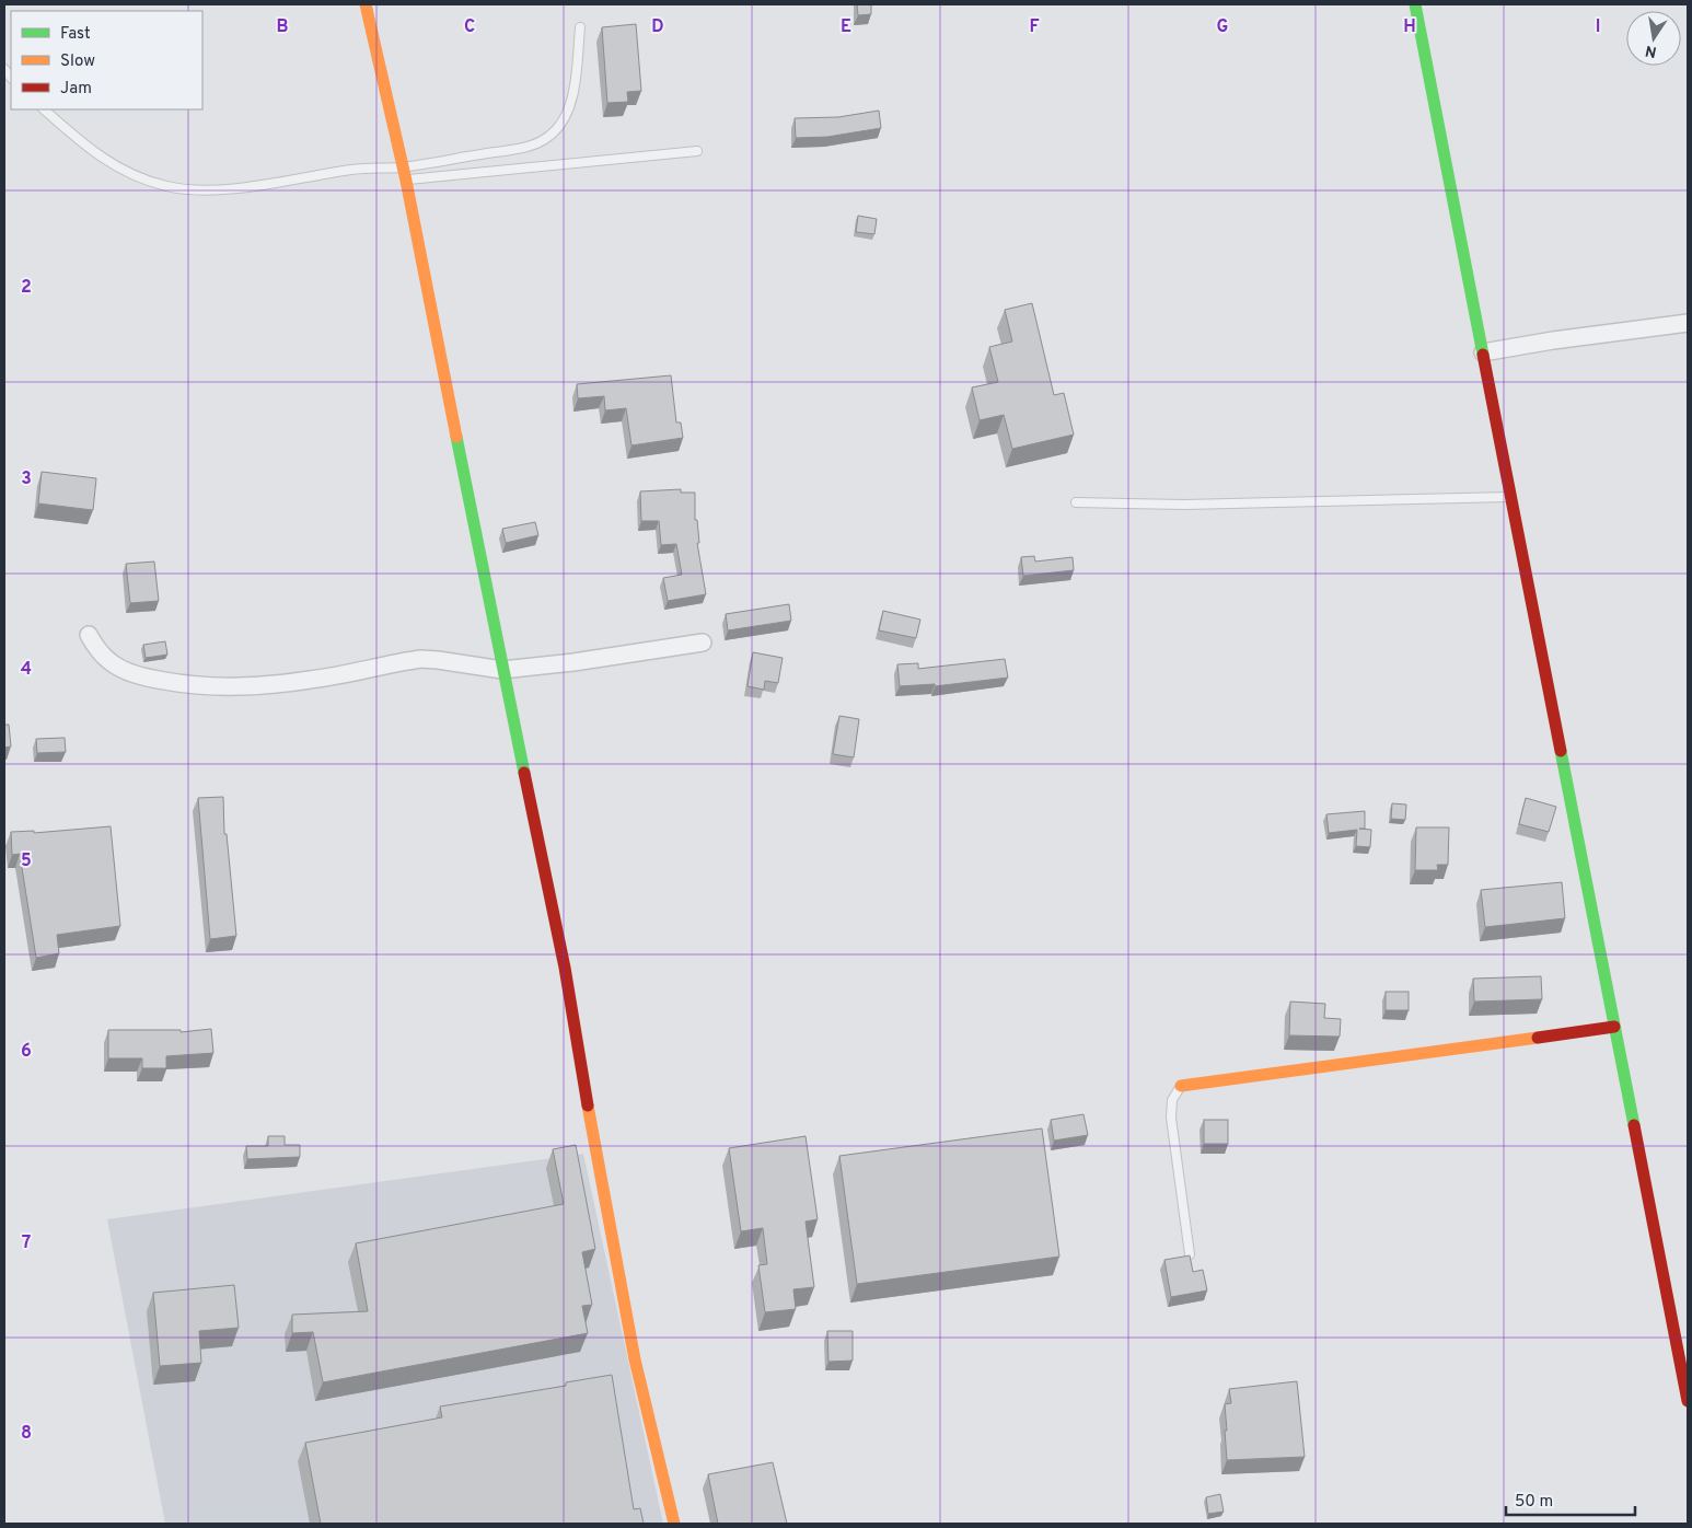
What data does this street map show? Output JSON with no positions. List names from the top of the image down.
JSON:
{
  "legend": ["Fast", "Slow", "Jam"],
  "scale_bar": "50 m",
  "north": "bottom",
  "grid": {
    "columns": [
      "B",
      "C",
      "D",
      "E",
      "F",
      "G",
      "H",
      "I"
    ],
    "rows": [
      "2",
      "3",
      "4",
      "5",
      "6",
      "7",
      "8"
    ]
  }
}
